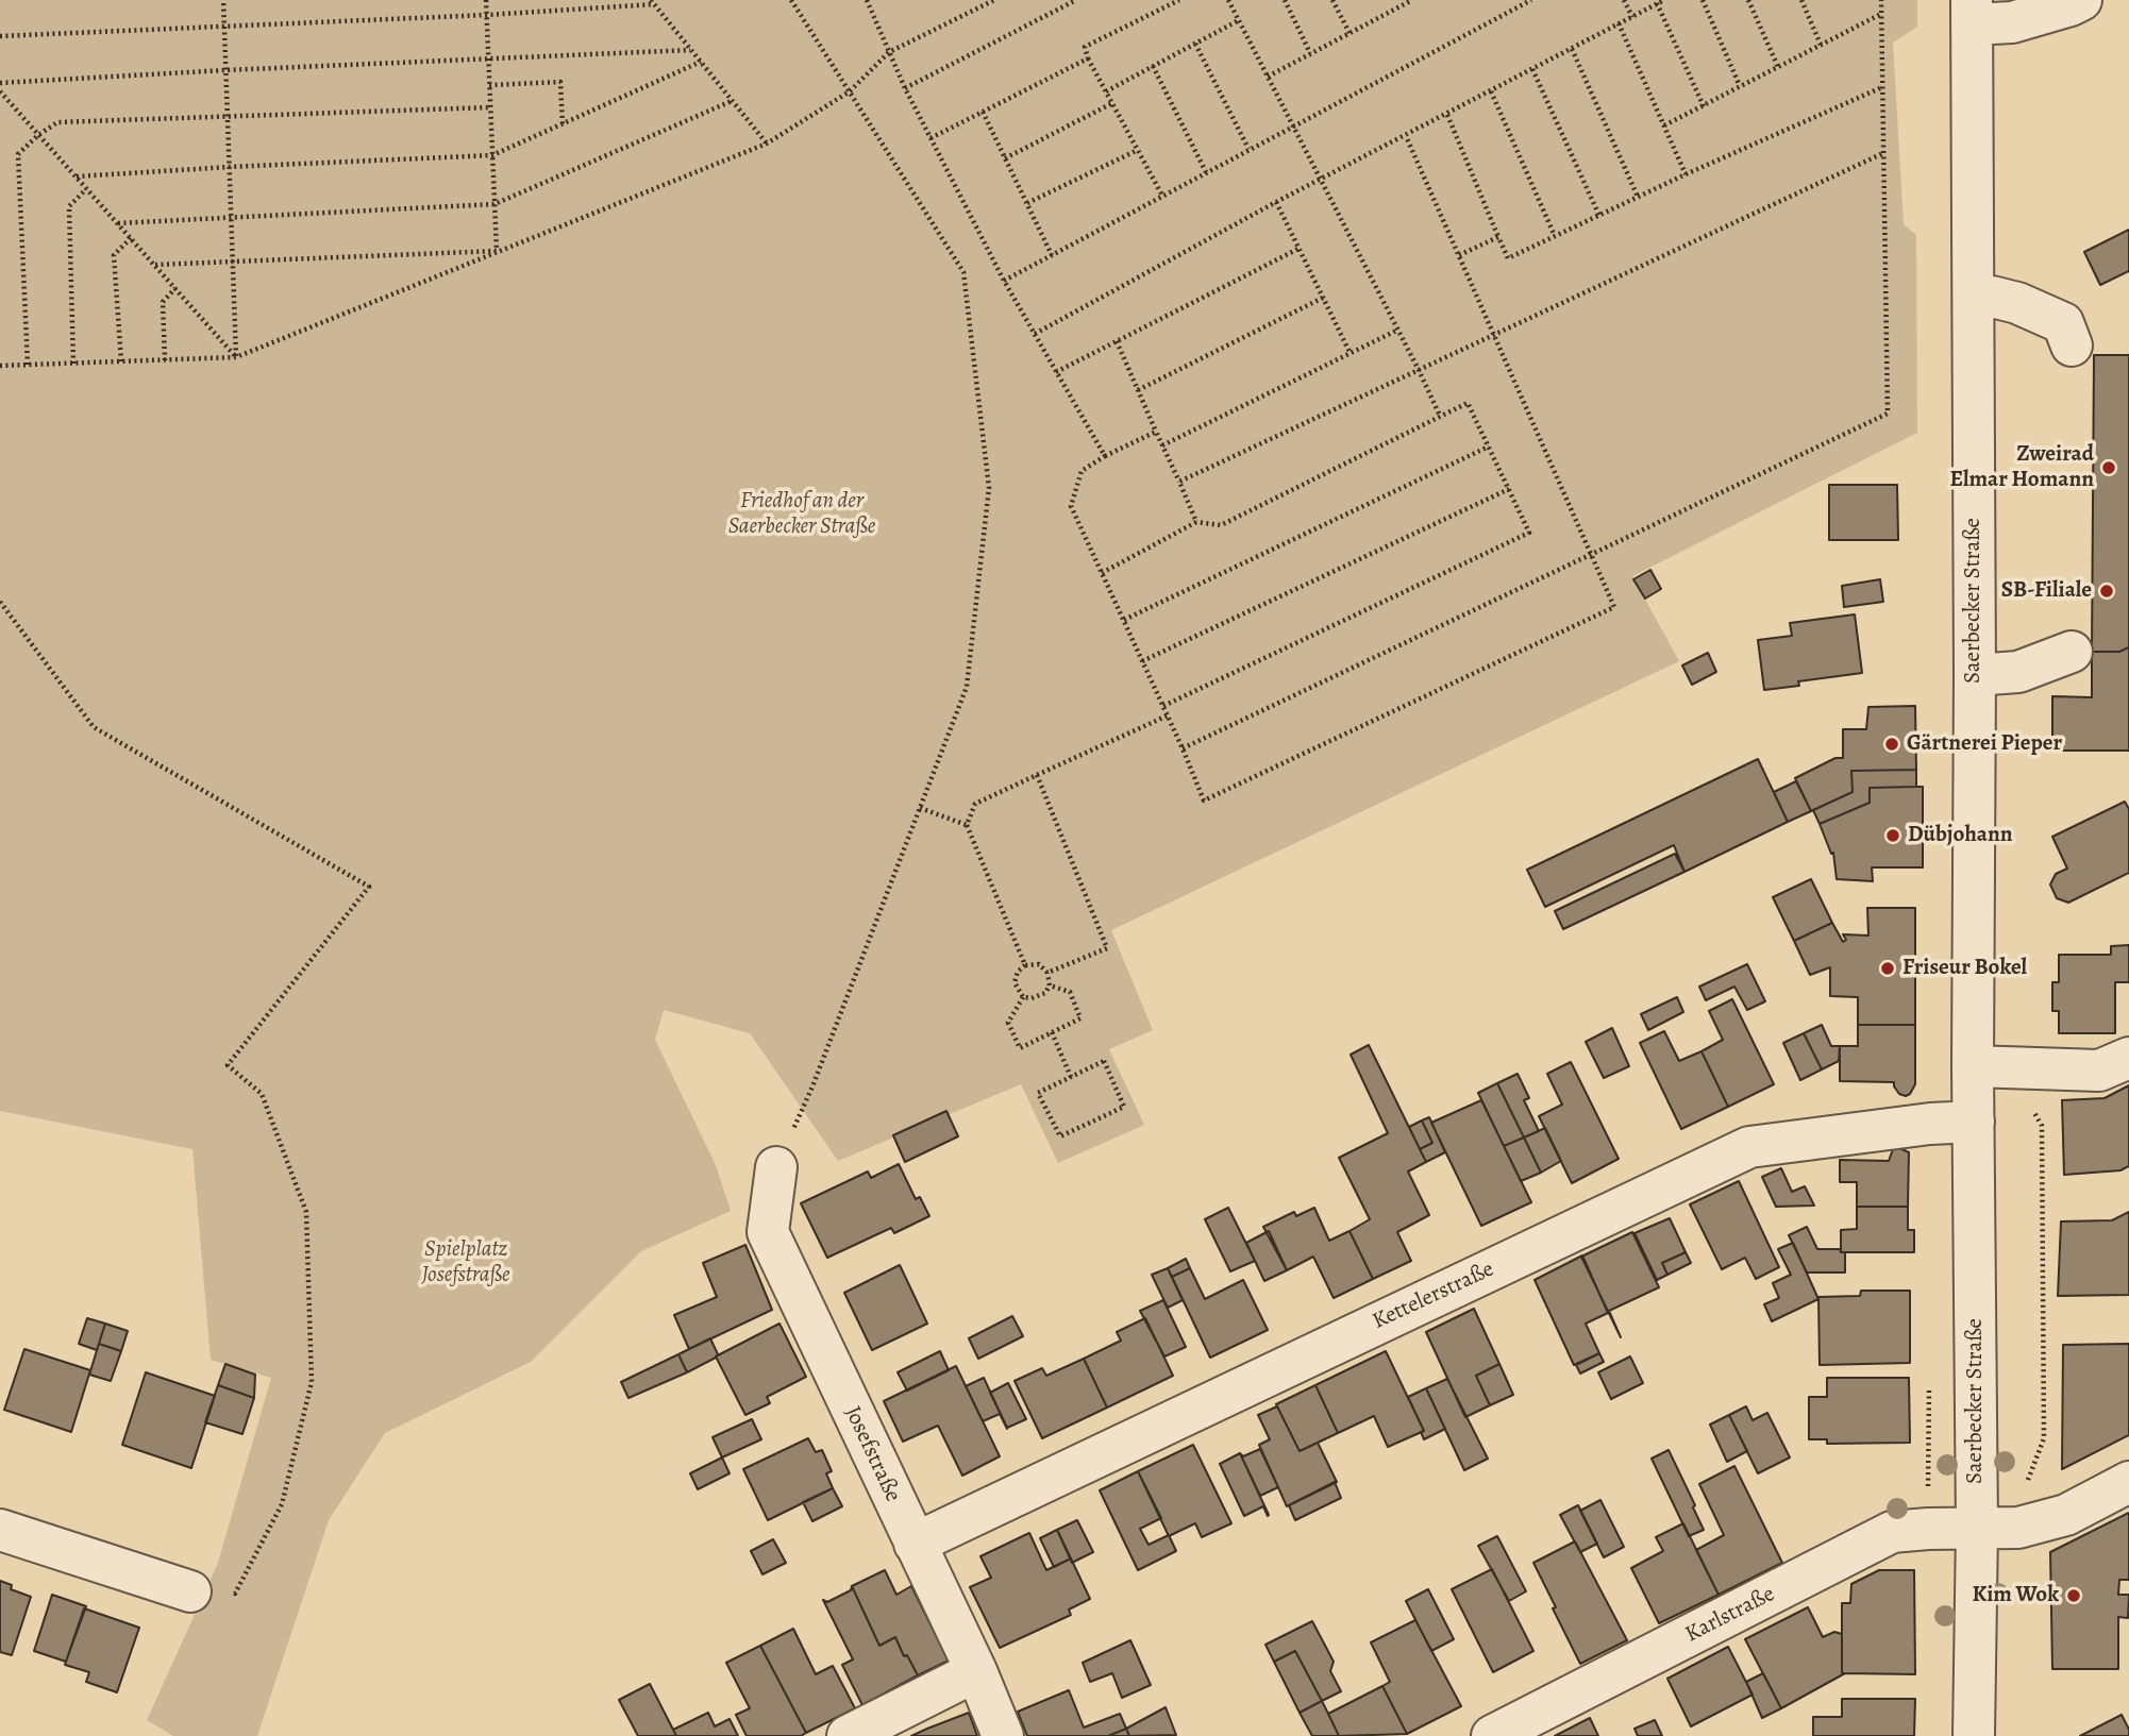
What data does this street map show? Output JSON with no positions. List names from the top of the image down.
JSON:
{
  "streets": {
    "street": [
      "Saerbecker Straße",
      "Kettelerstraße",
      "Josefstraße",
      "Karlstraße"
    ]
  },
  "crossings": [
    ["Saerbecker Straße", "Kettelerstraße"],
    ["Saerbecker Straße", "Karlstraße"],
    ["Kettelerstraße", "Josefstraße"]
  ],
  "parks": ["Friedhof an der Saerbecker Straße", "Spielplatz Josefstraße"],
  "places": [
    "Zweirad Elmar Homann",
    "SB-Filiale",
    "Gärtnerei Pieper",
    "Dübjohann",
    "Friseur Bokel",
    "Kim Wok"
  ]
}
